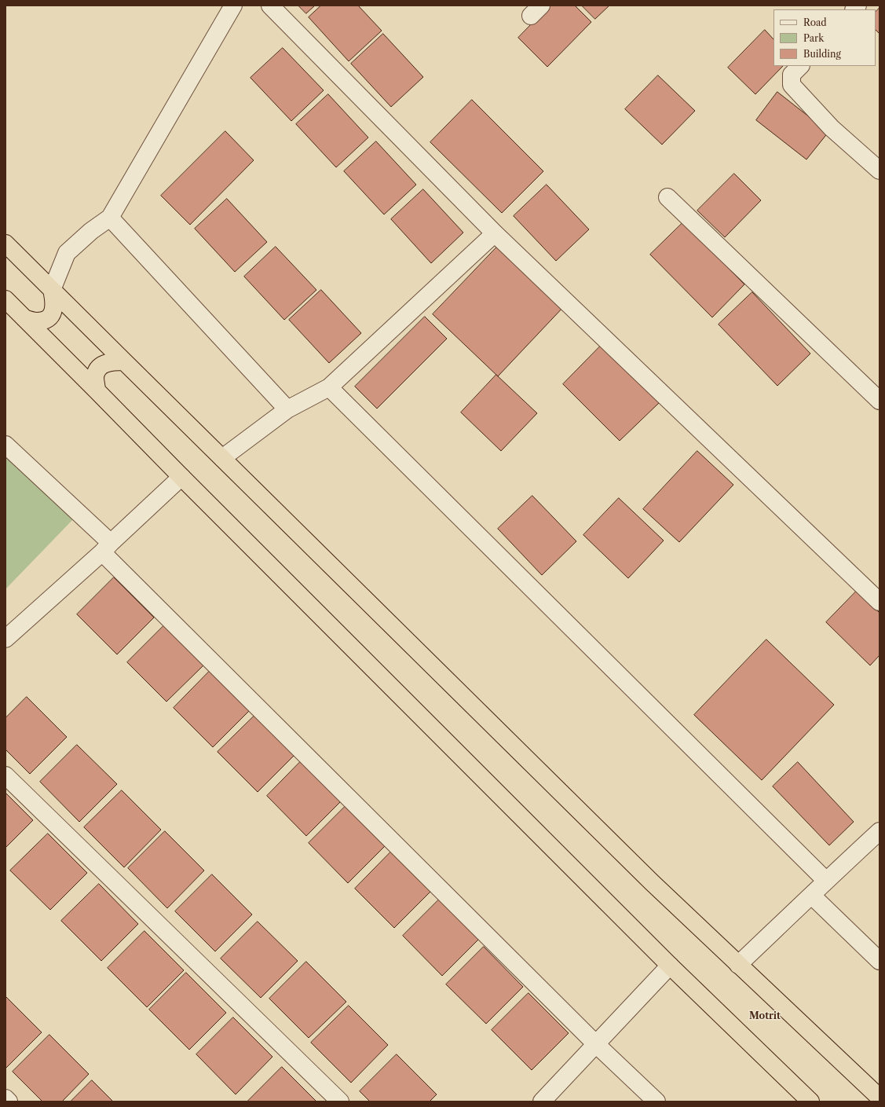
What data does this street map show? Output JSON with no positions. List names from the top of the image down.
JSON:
{
  "districts": ["Motrit"],
  "legend": ["Road", "Park", "Building"]
}
